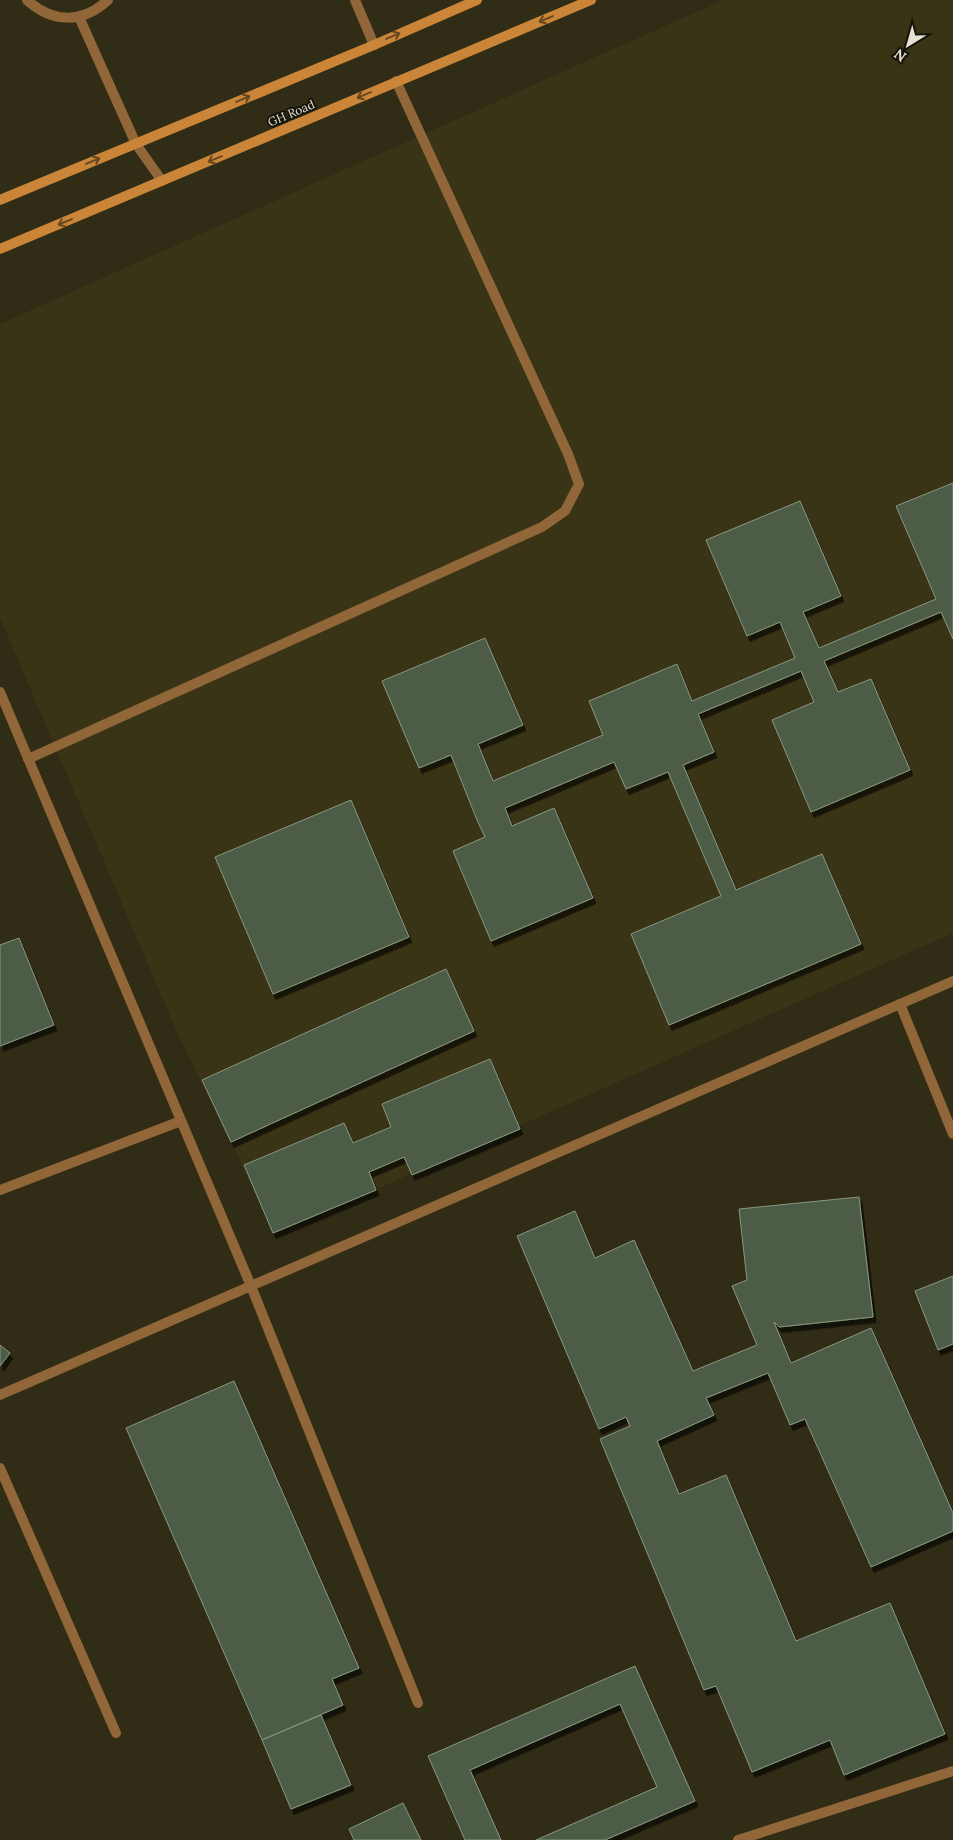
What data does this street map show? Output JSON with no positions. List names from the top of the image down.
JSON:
{
  "streets": {
    "main road": ["GH Road"]
  },
  "north": "bottom left"
}
